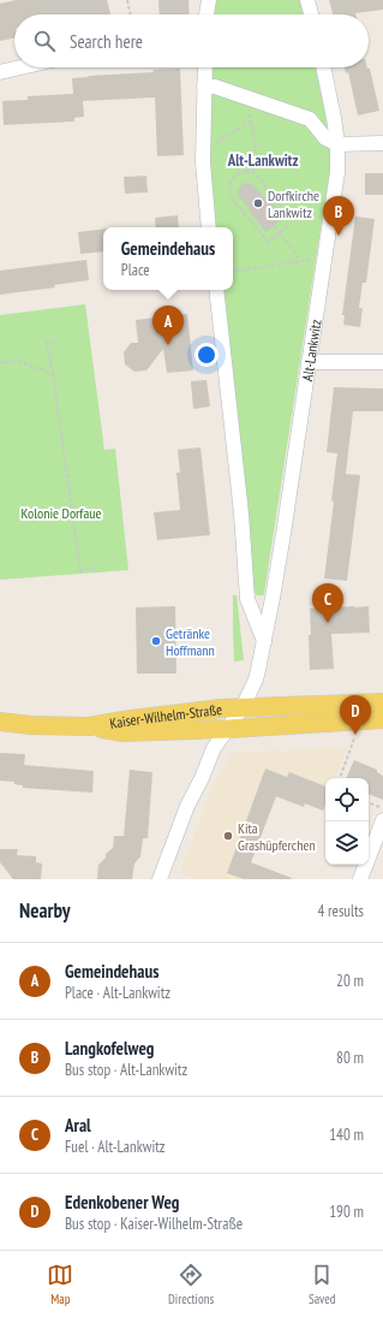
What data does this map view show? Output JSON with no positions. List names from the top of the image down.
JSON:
{
  "streets": {
    "main road": ["Kaiser-Wilhelm-Straße"],
    "street": ["Alt-Lankwitz"]
  },
  "crossings": [
    ["Alt-Lankwitz", "Kaiser-Wilhelm-Straße"]
  ],
  "districts": ["Alt-Lankwitz"],
  "parks": ["Kolonie Dorfaue"],
  "places": ["Dorfkirche Lankwitz", "Getränke Hoffmann", "Kita Grashüpferchen"],
  "page": {
    "search": "Search here",
    "pins": [
      "B",
      "A",
      "C",
      "D"
    ],
    "popup": ["Gemeindehaus", "Place"],
    "heading": ["Nearby", "4 results"],
    "list": [
      {
        "mark": "A",
        "name": "Gemeindehaus",
        "note": "Place · Alt-Lankwitz",
        "value": "20 m"
      },
      {
        "mark": "B",
        "name": "Langkofelweg",
        "note": "Bus stop · Alt-Lankwitz",
        "value": "80 m"
      },
      {
        "mark": "C",
        "name": "Aral",
        "note": "Fuel · Alt-Lankwitz",
        "value": "140 m"
      },
      {
        "mark": "D",
        "name": "Edenkobener Weg",
        "note": "Bus stop · Kaiser-Wilhelm-Straße",
        "value": "190 m"
      }
    ],
    "nav": ["Map", "Directions", "Saved"]
  }
}
